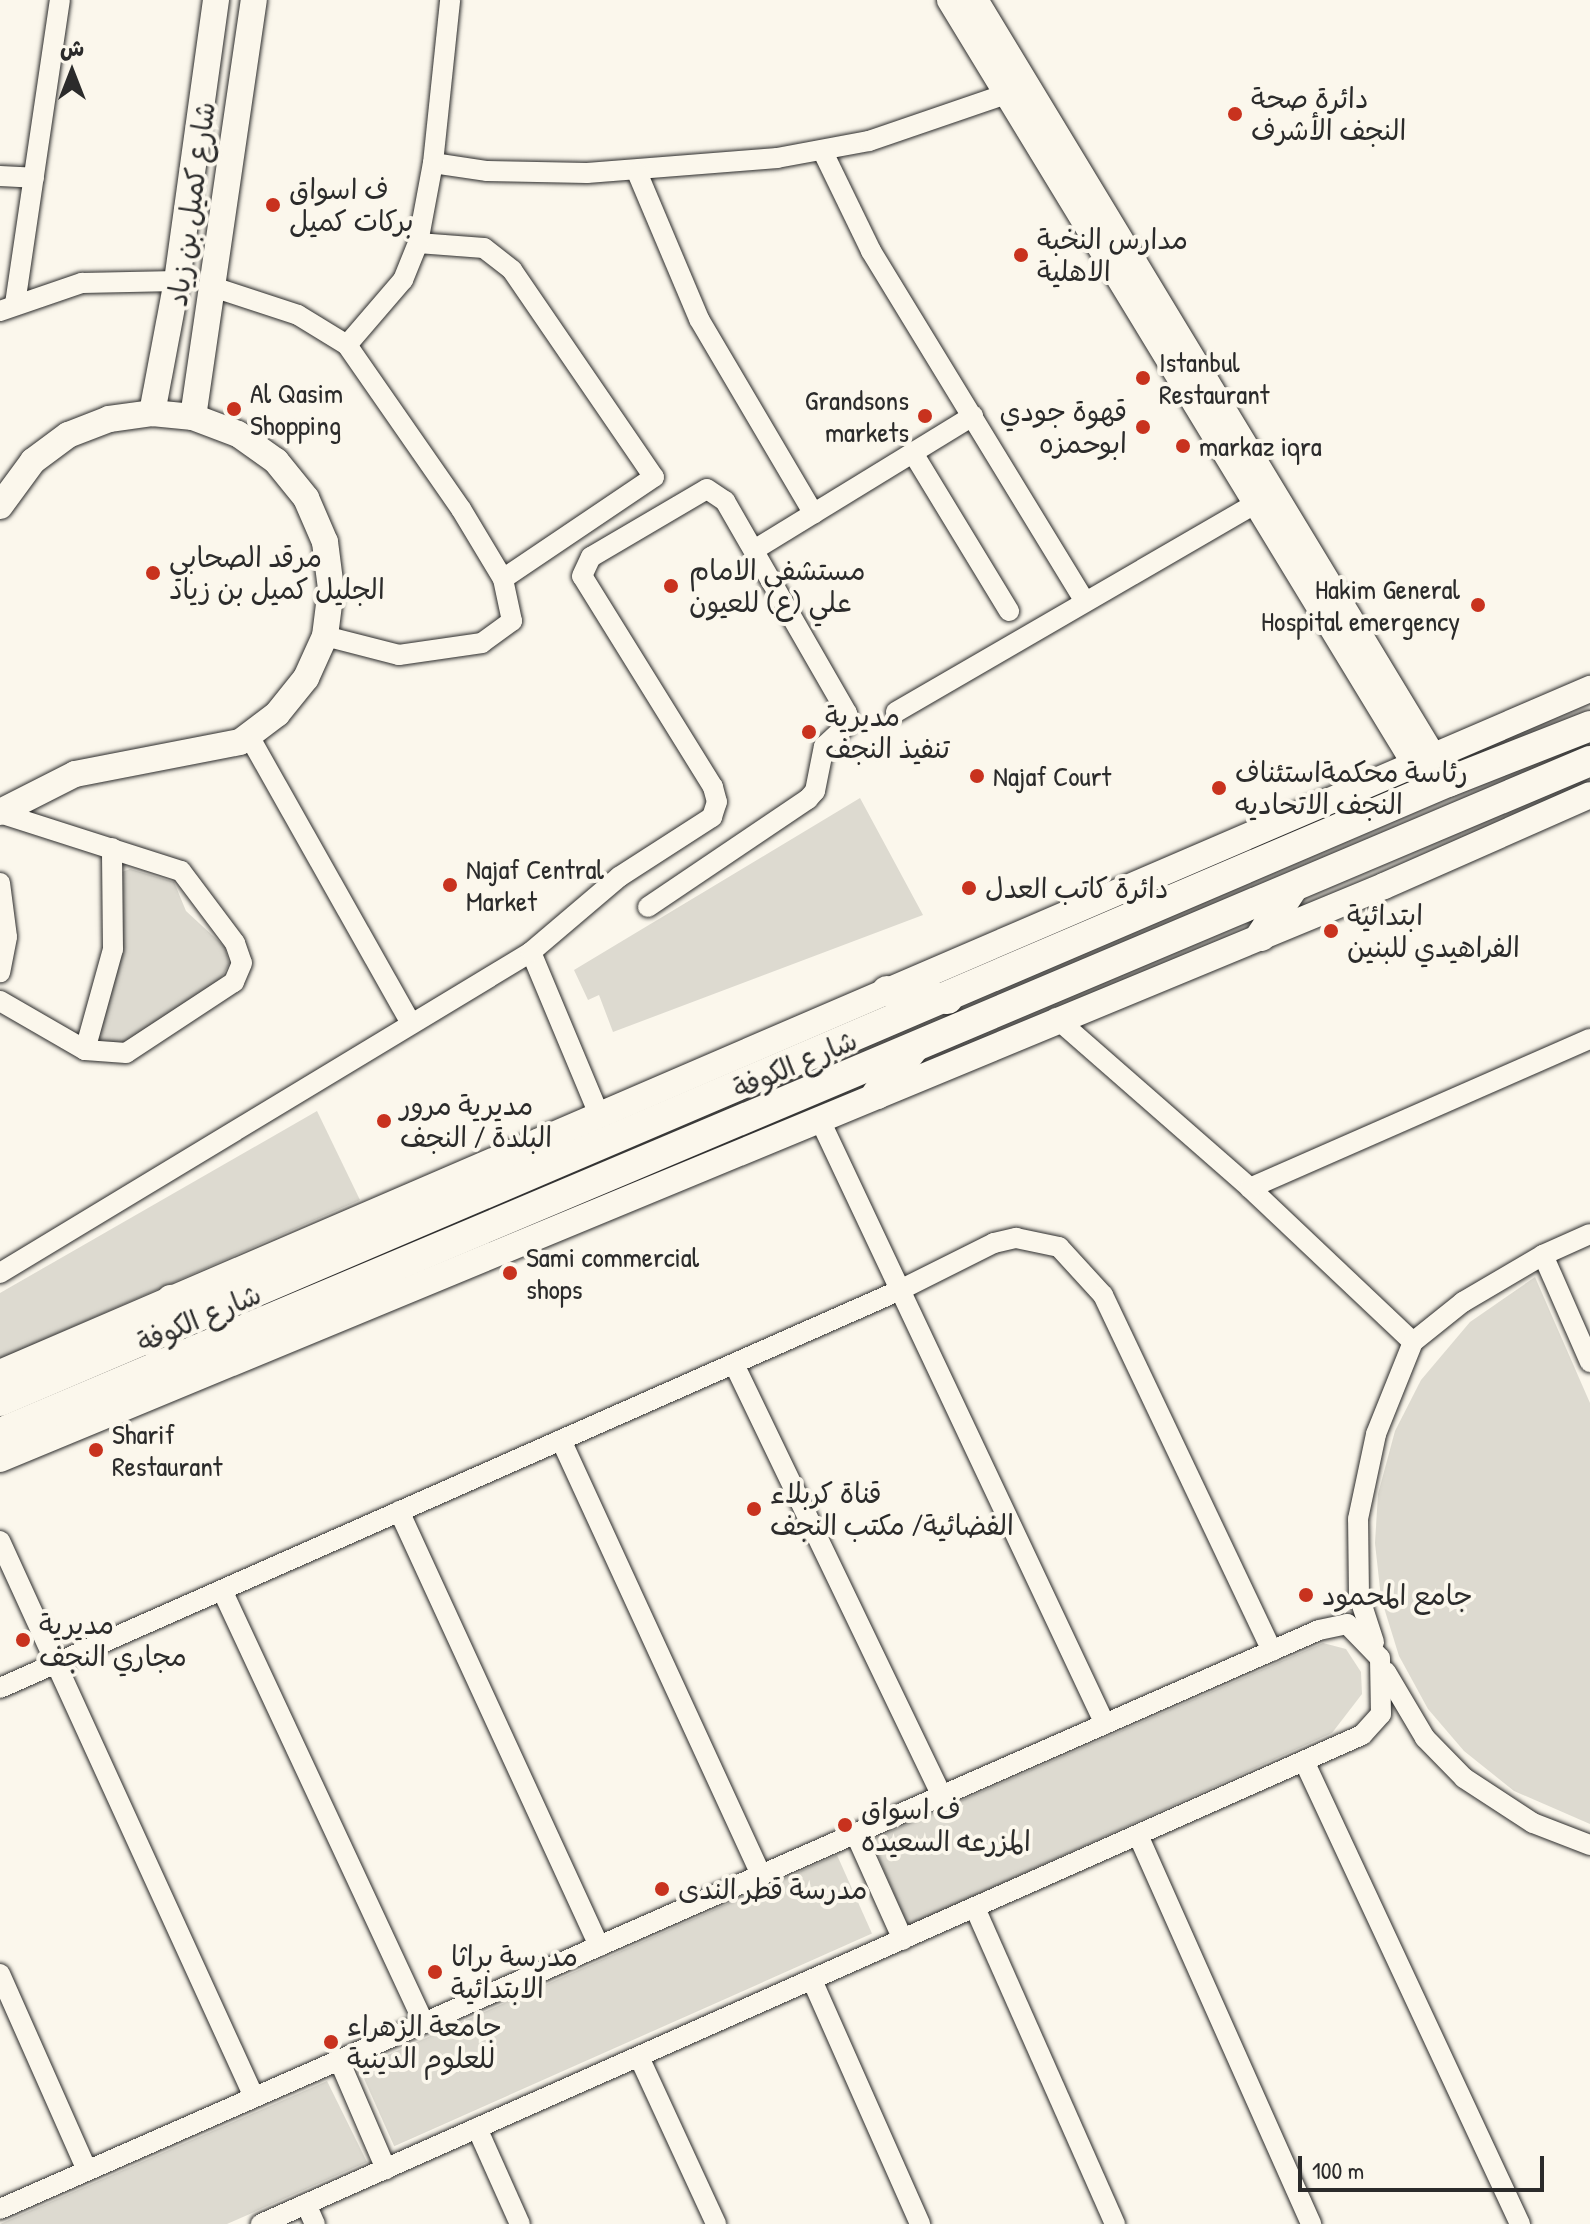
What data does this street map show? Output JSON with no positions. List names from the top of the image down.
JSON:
{
  "streets": {
    "highway": ["شارع الكوفة"],
    "main road": ["شارع كميل بن زياد"]
  },
  "places": [
    "دائرة صحة النجف الأشرف",
    "ف اسواق بركات كميل",
    "مدارس النخبة الاهلية",
    "Istanbul Restaurant",
    "Al Qasim Shopping",
    "Grandsons markets",
    "قهوة جودي ابوحمزه",
    "markaz iqra",
    "مرقد الصحابي الجليل كميل بن زياد",
    "مستشفى الامام علي (ع) للعيون",
    "Hakim General Hospital emergency",
    "مديرية تنفيذ النجف",
    "Najaf Court",
    "رئاسة محكمةاستئناف النجف الاتحاديه",
    "Najaf Central Market",
    "دائرة كاتب العدل",
    "ابتدائية الفراهيدي للبنين",
    "مديرية مرور البلدة / النجف",
    "Sami commercial shops",
    "Sharif Restaurant",
    "قناة كربلاء الفضائية/ مكتب النجف",
    "جامع المحمود",
    "مديرية مجاري النجف",
    "ف اسواق المزرعه السعيده",
    "مدرسة قطر الندى",
    "مدرسة براثا الابتدائية",
    "جامعة الزهراء للعلوم الدينية"
  ],
  "scale_bar": "100 m",
  "north": "top"
}
